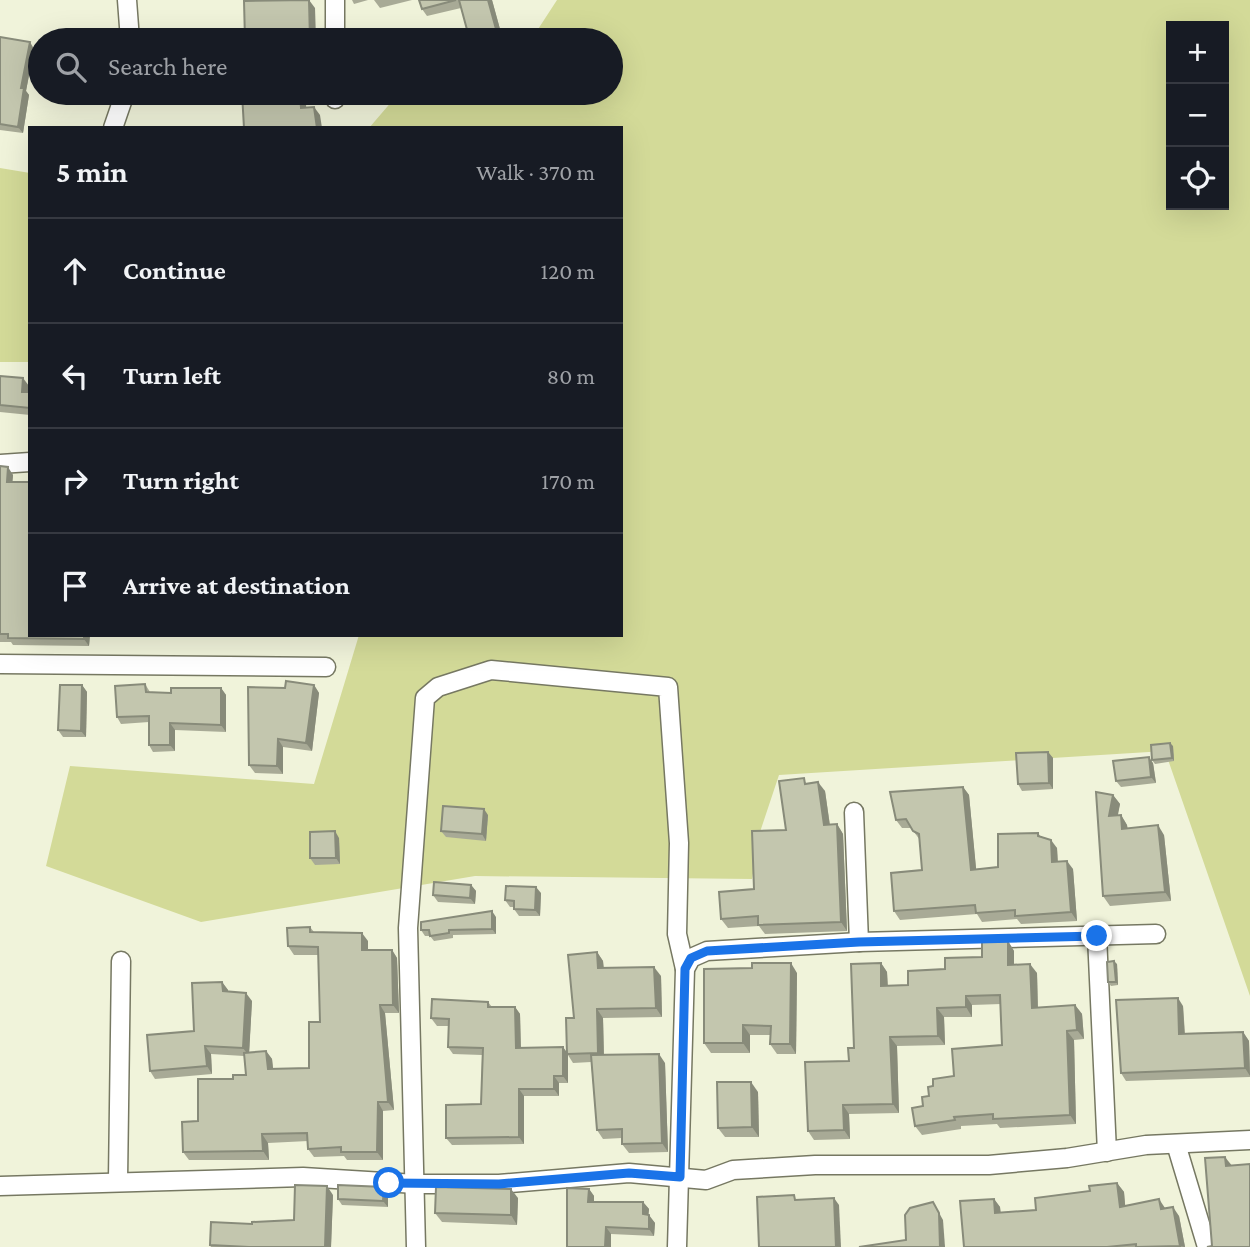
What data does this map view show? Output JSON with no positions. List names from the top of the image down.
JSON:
{
  "page": {
    "map_buttons": ["+", "−"],
    "search": "Search here",
    "heading": ["5 min", "Walk · 370 m"],
    "list": [
      ["Continue", "120 m"],
      ["Turn left", "80 m"],
      ["Turn right", "170 m"],
      "Arrive at destination"
    ]
  }
}
